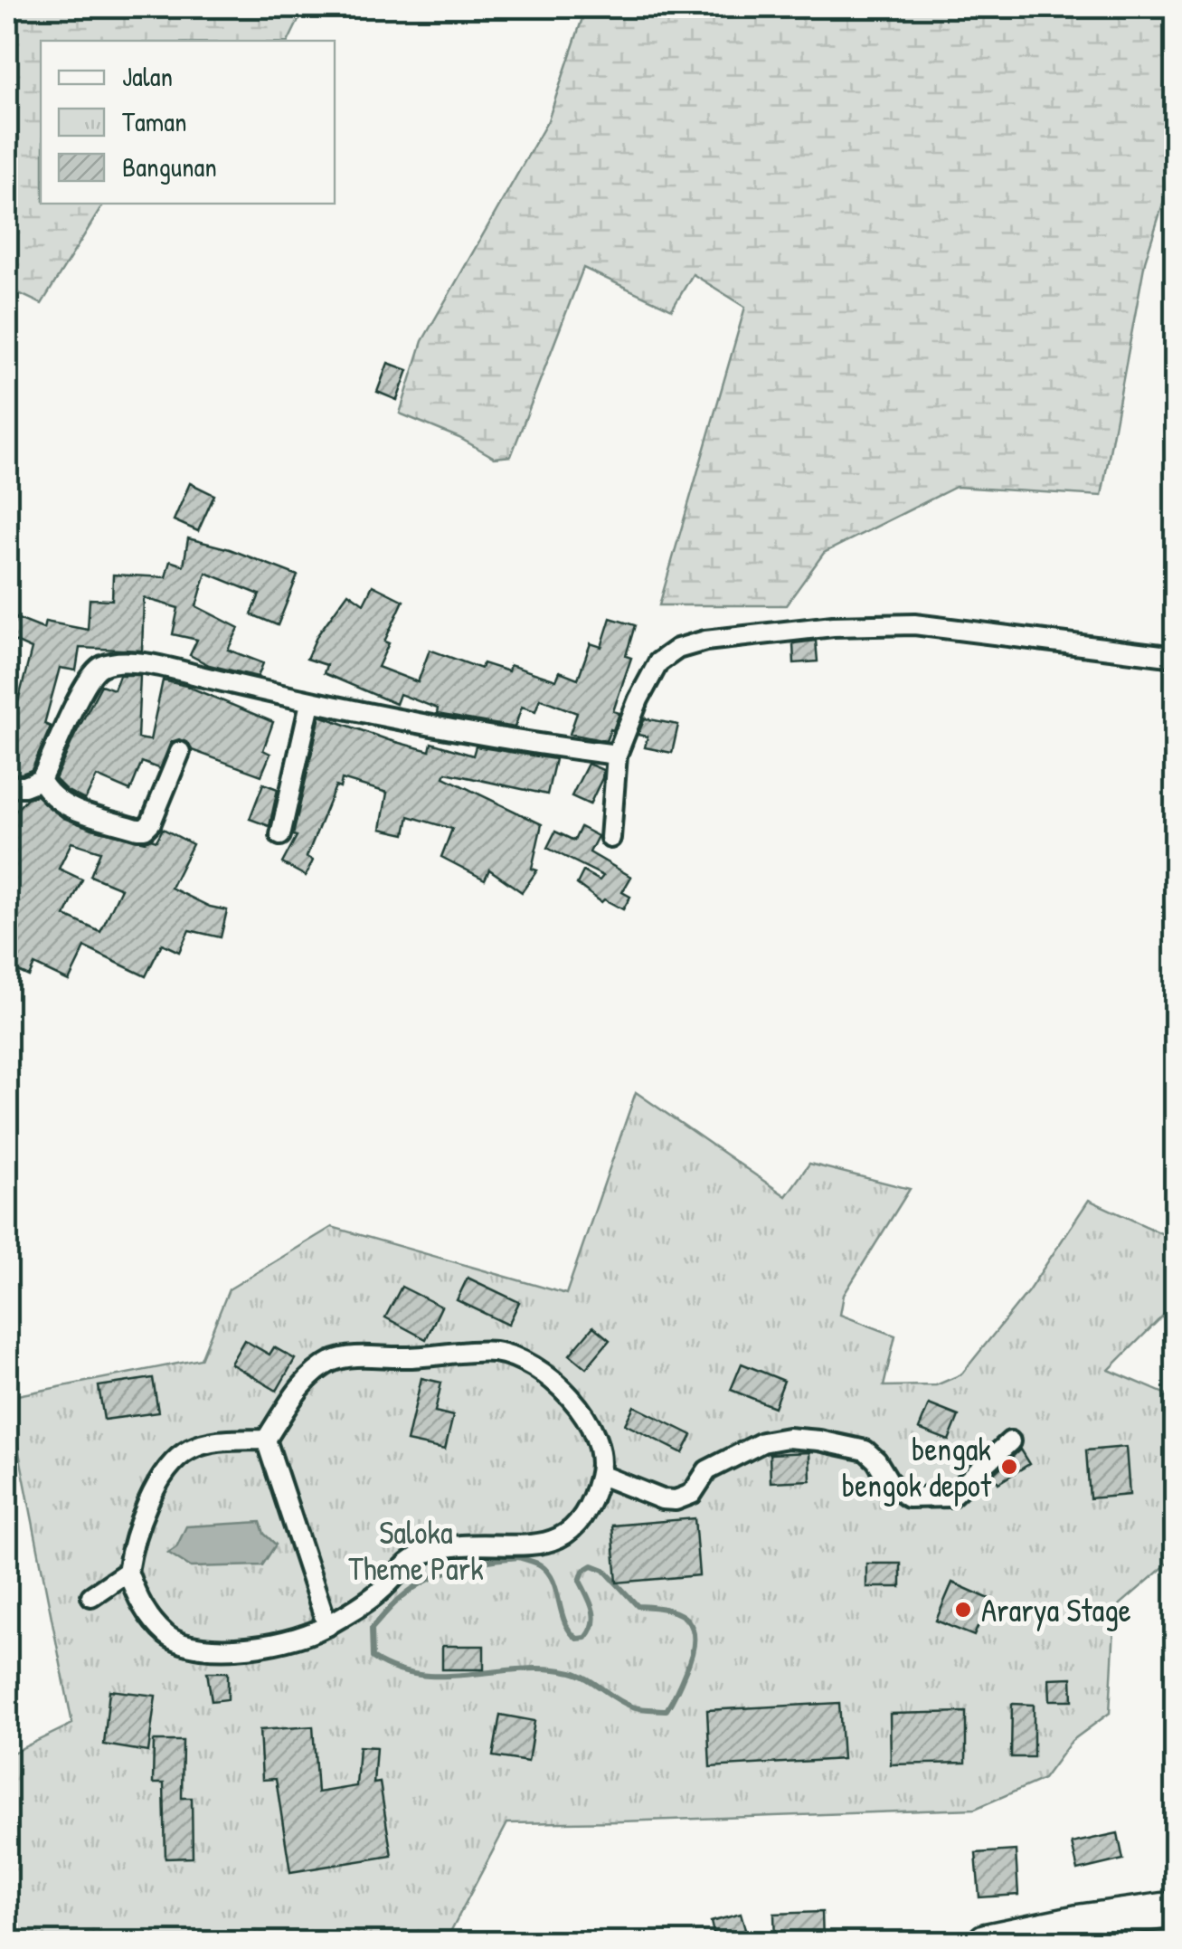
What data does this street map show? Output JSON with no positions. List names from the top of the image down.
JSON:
{
  "parks": ["Saloka Theme Park"],
  "places": ["bengak bengok depot", "Ararya Stage"],
  "legend": ["Jalan", "Taman", "Bangunan"]
}
